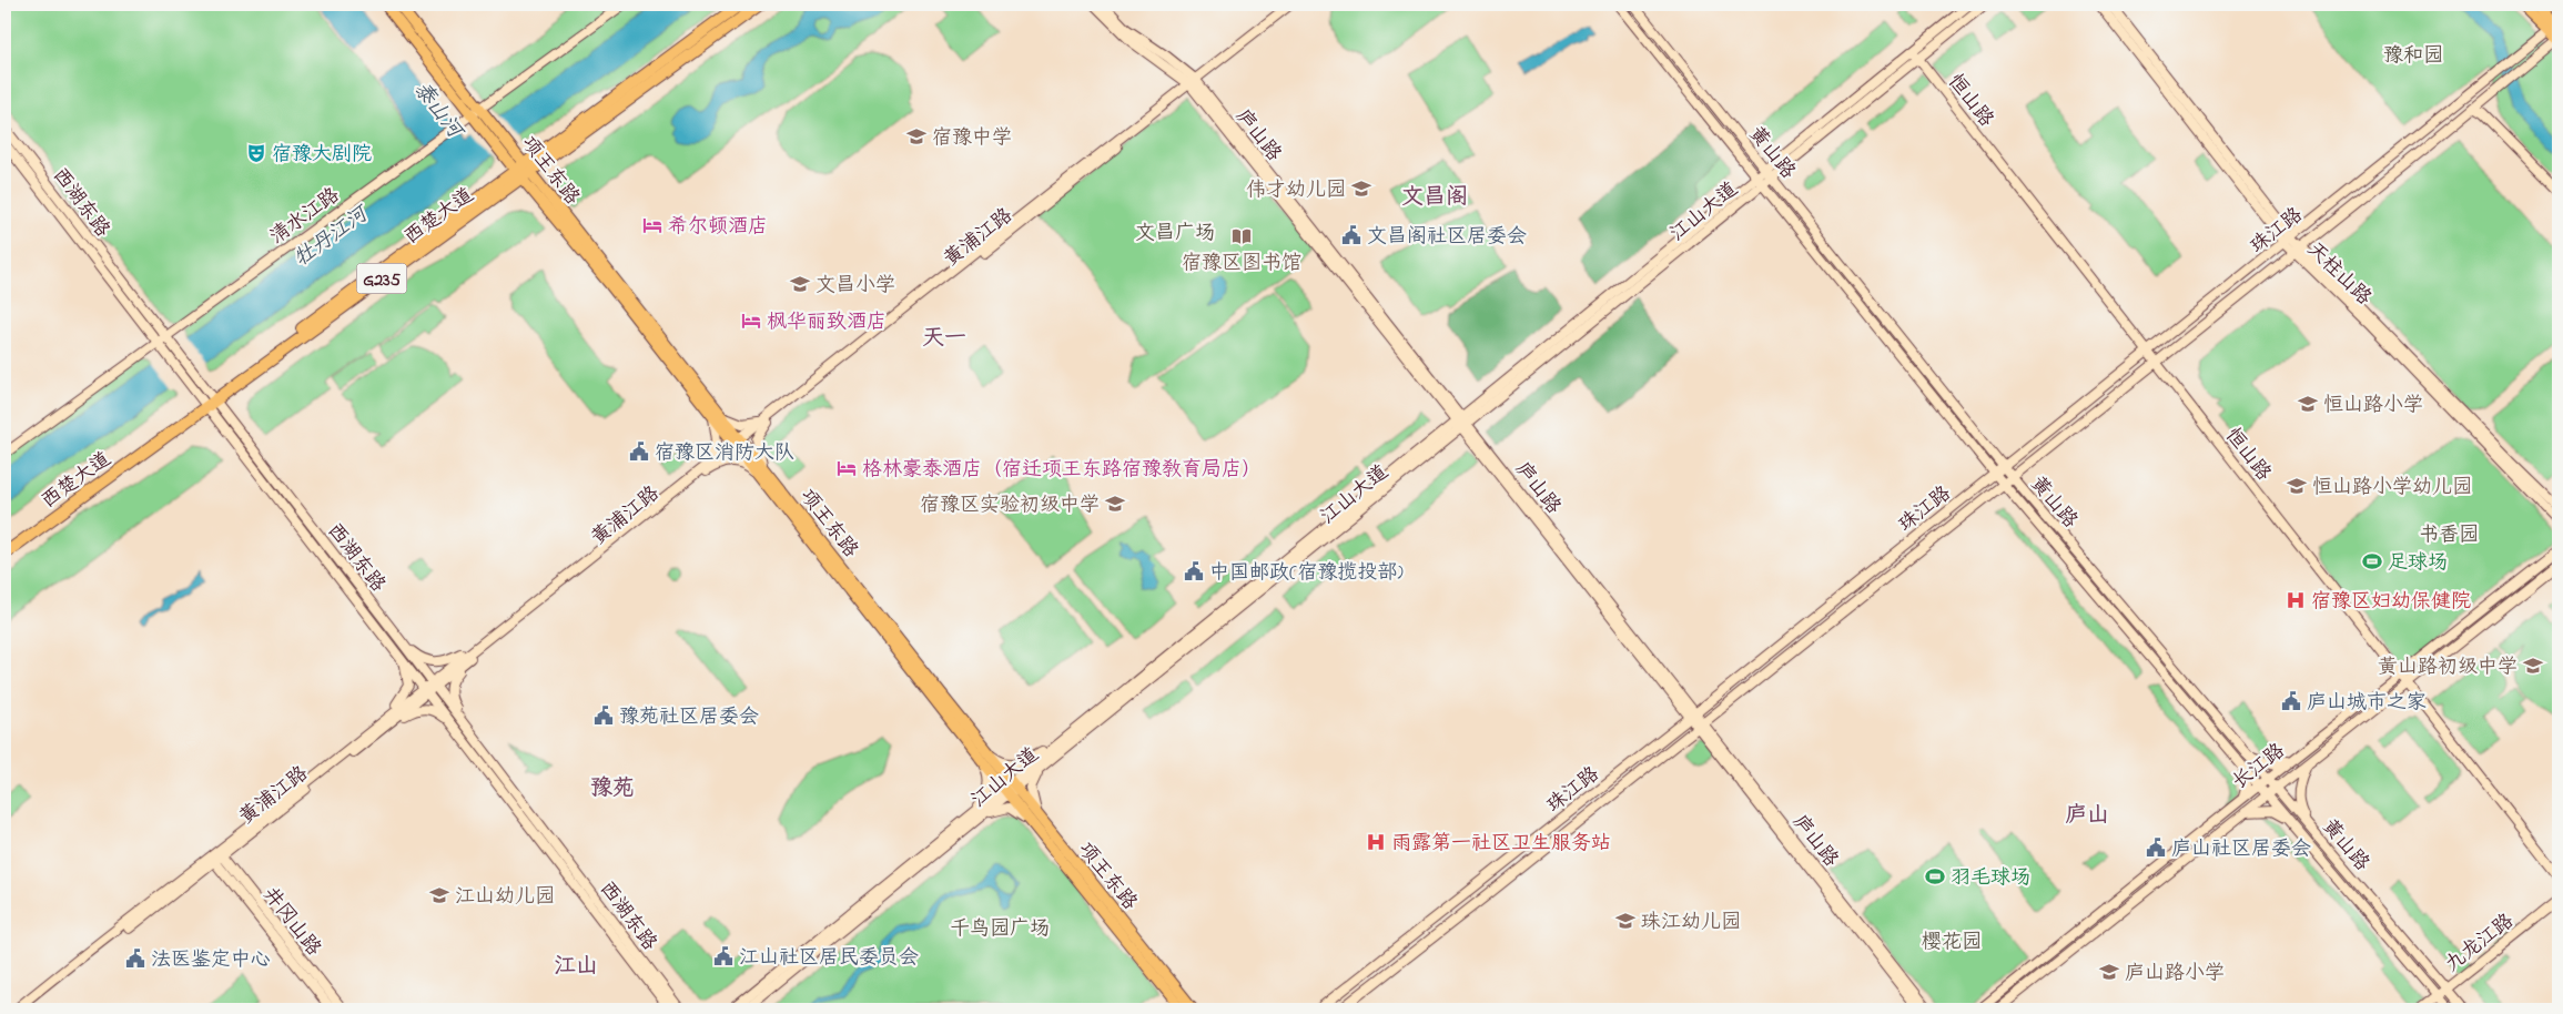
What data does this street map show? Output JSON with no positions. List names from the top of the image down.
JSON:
{
  "streets": {
    "highway": ["西楚大道", "G235"],
    "main road": ["项王东路"],
    "street": [
      "恒山路",
      "庐山路",
      "黄山路",
      "西湖东路",
      "江山大道",
      "清水江路",
      "珠江路",
      "黄浦江路",
      "天柱山路",
      "长江路",
      "井冈山路",
      "九龙江路"
    ]
  },
  "crossings": [
    ["恒山路", "江山大道"],
    ["恒山路", "珠江路"],
    ["恒山路", "长江路"],
    ["庐山路", "江山大道"],
    ["庐山路", "珠江路"],
    ["庐山路", "黄浦江路"],
    ["黄山路", "江山大道"],
    ["黄山路", "珠江路"],
    ["黄山路", "长江路"],
    ["黄山路", "九龙江路"],
    ["项王东路", "江山大道"],
    ["项王东路", "清水江路"],
    ["项王东路", "西楚大道"],
    ["项王东路", "黄浦江路"],
    ["西湖东路", "清水江路"],
    ["西湖东路", "西楚大道"],
    ["西湖东路", "黄浦江路"],
    ["珠江路", "天柱山路"],
    ["黄浦江路", "井冈山路"]
  ],
  "districts": [
    "文昌阁",
    "天一",
    "豫苑",
    "庐山",
    "江山"
  ],
  "water": ["泰山河", "牡丹江河"],
  "parks": [
    "豫和园",
    "文昌广场",
    "书香园",
    "千鸟园广场",
    "樱花园"
  ],
  "places": {
    "school or university": [
      "宿豫中学",
      "伟才幼儿园",
      "文昌小学",
      "恒山路小学",
      "恒山路小学幼儿园",
      "宿豫区实验初级中学",
      "黄山路初级中学",
      "江山幼儿园",
      "珠江幼儿园",
      "庐山路小学"
    ],
    "theatre": ["宿豫大剧院"],
    "hotel": ["希尔顿酒店", "枫华丽致酒店", "格林豪泰酒店（宿迁项王东路宿豫教育局店）"],
    "public building": [
      "文昌阁社区居委会",
      "宿豫区消防大队",
      "中国邮政(宿豫揽投部)",
      "庐山城市之家",
      "豫苑社区居委会",
      "庐山社区居委会",
      "江山社区居民委员会",
      "法医鉴定中心"
    ],
    "library": ["宿豫区图书馆"],
    "sports": ["足球场", "羽毛球场"],
    "hospital": ["宿豫区妇幼保健院", "雨露第一社区卫生服务站"]
  }
}
